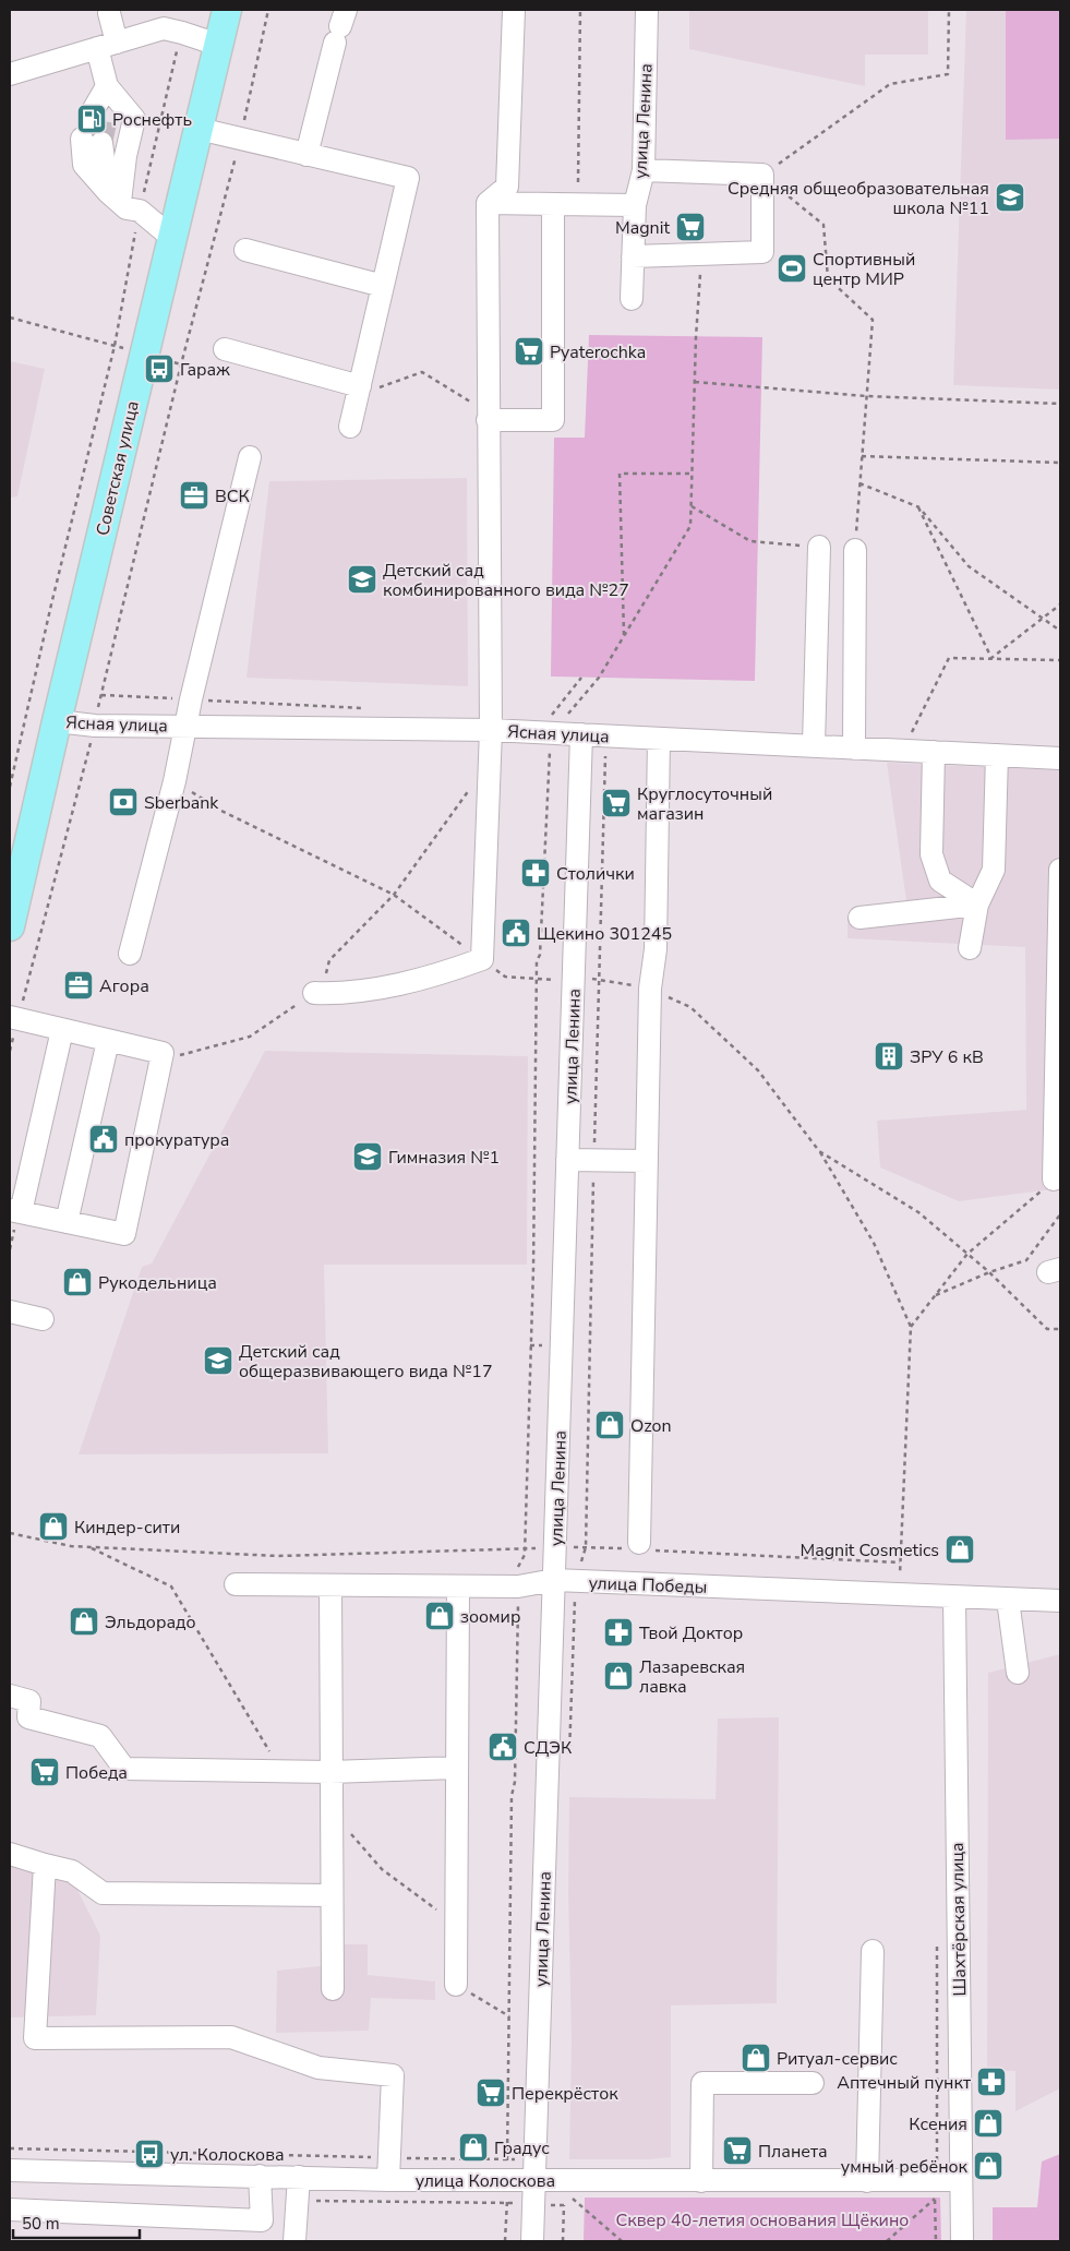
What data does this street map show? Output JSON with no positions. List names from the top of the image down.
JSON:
{
  "streets": {
    "main road": ["Советская улица"],
    "street": [
      "улица Ленина",
      "Ясная улица",
      "улица Победы",
      "Шахтёрская улица",
      "улица Колоскова"
    ]
  },
  "crossings": [
    ["улица Ленина", "Ясная улица"],
    ["улица Ленина", "улица Победы"],
    ["улица Ленина", "улица Колоскова"],
    ["Советская улица", "Ясная улица"],
    ["улица Победы", "Шахтёрская улица"],
    ["Шахтёрская улица", "улица Колоскова"]
  ],
  "parks": ["Сквер 40-летия основания Щёкино"],
  "places": {
    "fuel station": ["Роснефть"],
    "school or university": [
      "Средняя общеобразовательная школа №11",
      "Детский сад комбинированного вида №27",
      "Гимназия №1",
      "Детский сад общеразвивающего вида №17"
    ],
    "supermarket": [
      "Magnit",
      "Pyaterochka",
      "Круглосуточный магазин",
      "Победа",
      "Перекрёсток",
      "Планета"
    ],
    "sports": ["Спортивный центр МИР"],
    "bus stop": ["Гараж", "ул. Колоскова"],
    "office": ["ВСК", "Агора"],
    "bank": ["Sberbank"],
    "pharmacy": ["Столички", "Твой Доктор", "Аптечный пункт"],
    "public building": ["Щекино 301245", "прокуратура", "СДЭК"],
    "building": ["ЗРУ 6 кВ"],
    "shop": [
      "Рукодельница",
      "Ozon",
      "Киндер-сити",
      "Magnit Cosmetics",
      "зоомир",
      "Эльдорадо",
      "Лазаревская лавка",
      "Ритуал-сервис",
      "Ксения",
      "Градус",
      "умный ребёнок"
    ]
  },
  "scale_bar": "50 m"
}
